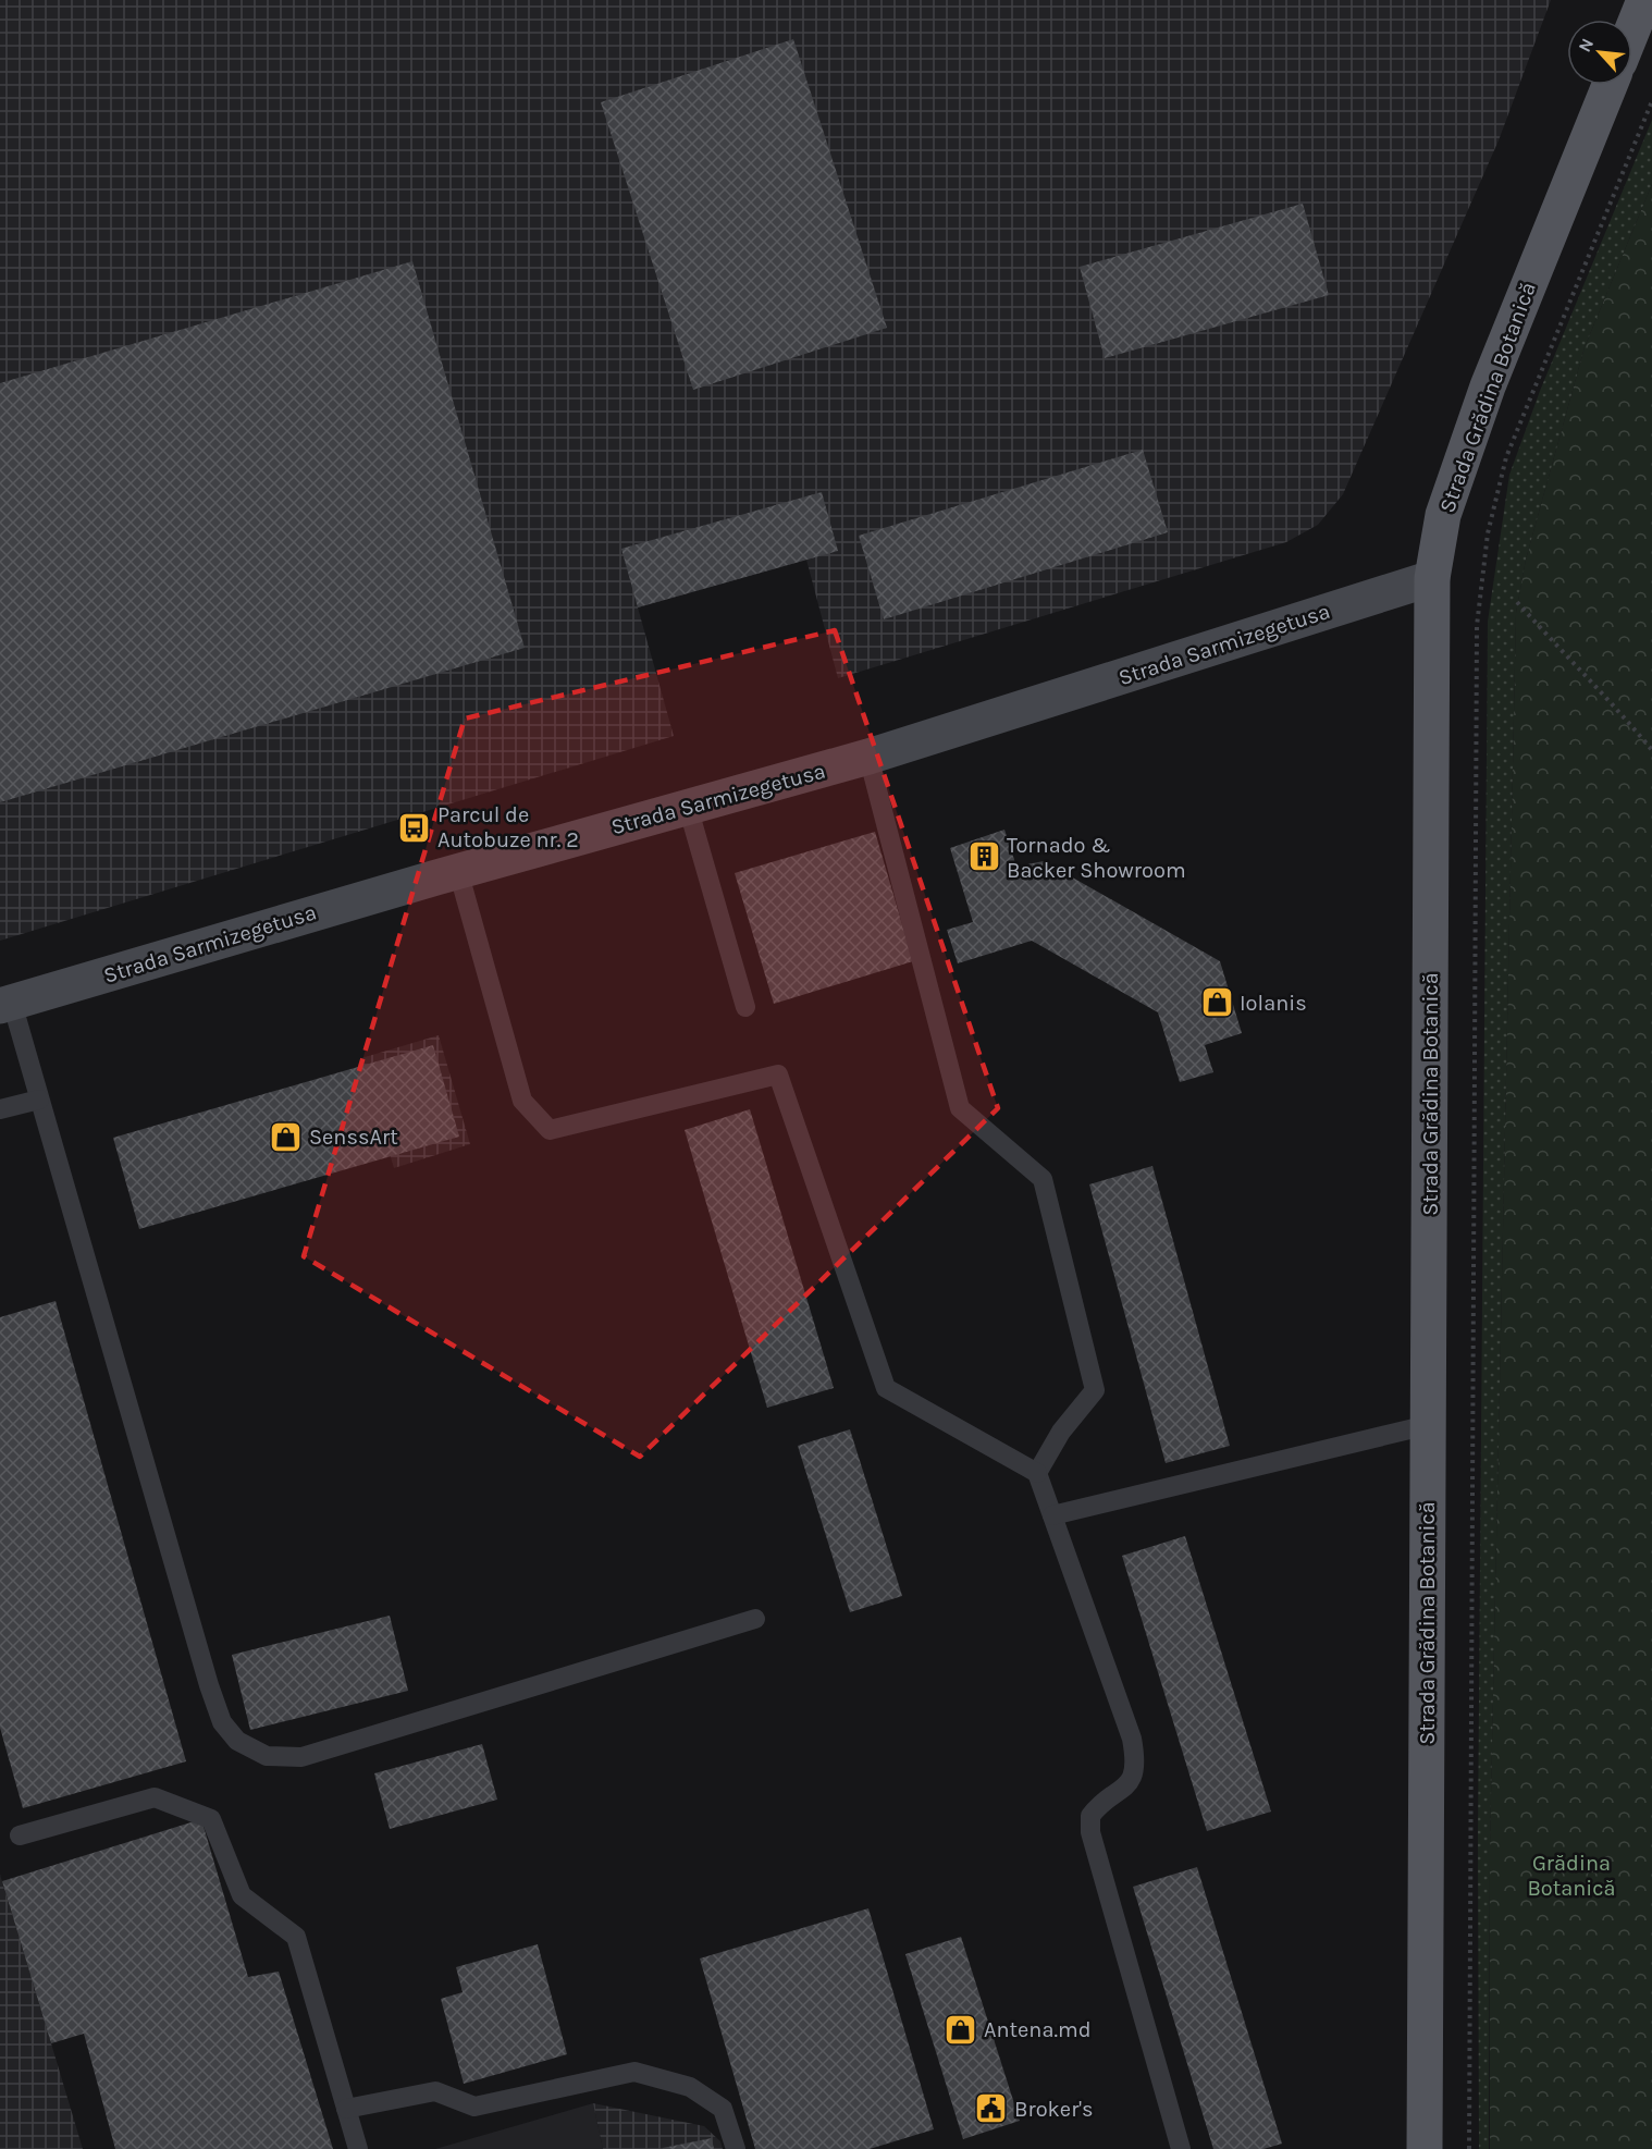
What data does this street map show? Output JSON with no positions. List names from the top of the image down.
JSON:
{
  "streets": {
    "main road": ["Strada Grădina Botanică", "Strada Sarmizegetusa"]
  },
  "crossings": [
    ["Strada Grădina Botanică", "Strada Sarmizegetusa"]
  ],
  "parks": ["Grădina Botanică"],
  "places": {
    "bus stop": ["Parcul de Autobuze nr. 2"],
    "building": ["Tornado & Backer Showroom"],
    "shop": ["Iolanis", "SenssArt", "Antena.md"],
    "public building": ["Broker's"]
  },
  "north": "top left"
}
